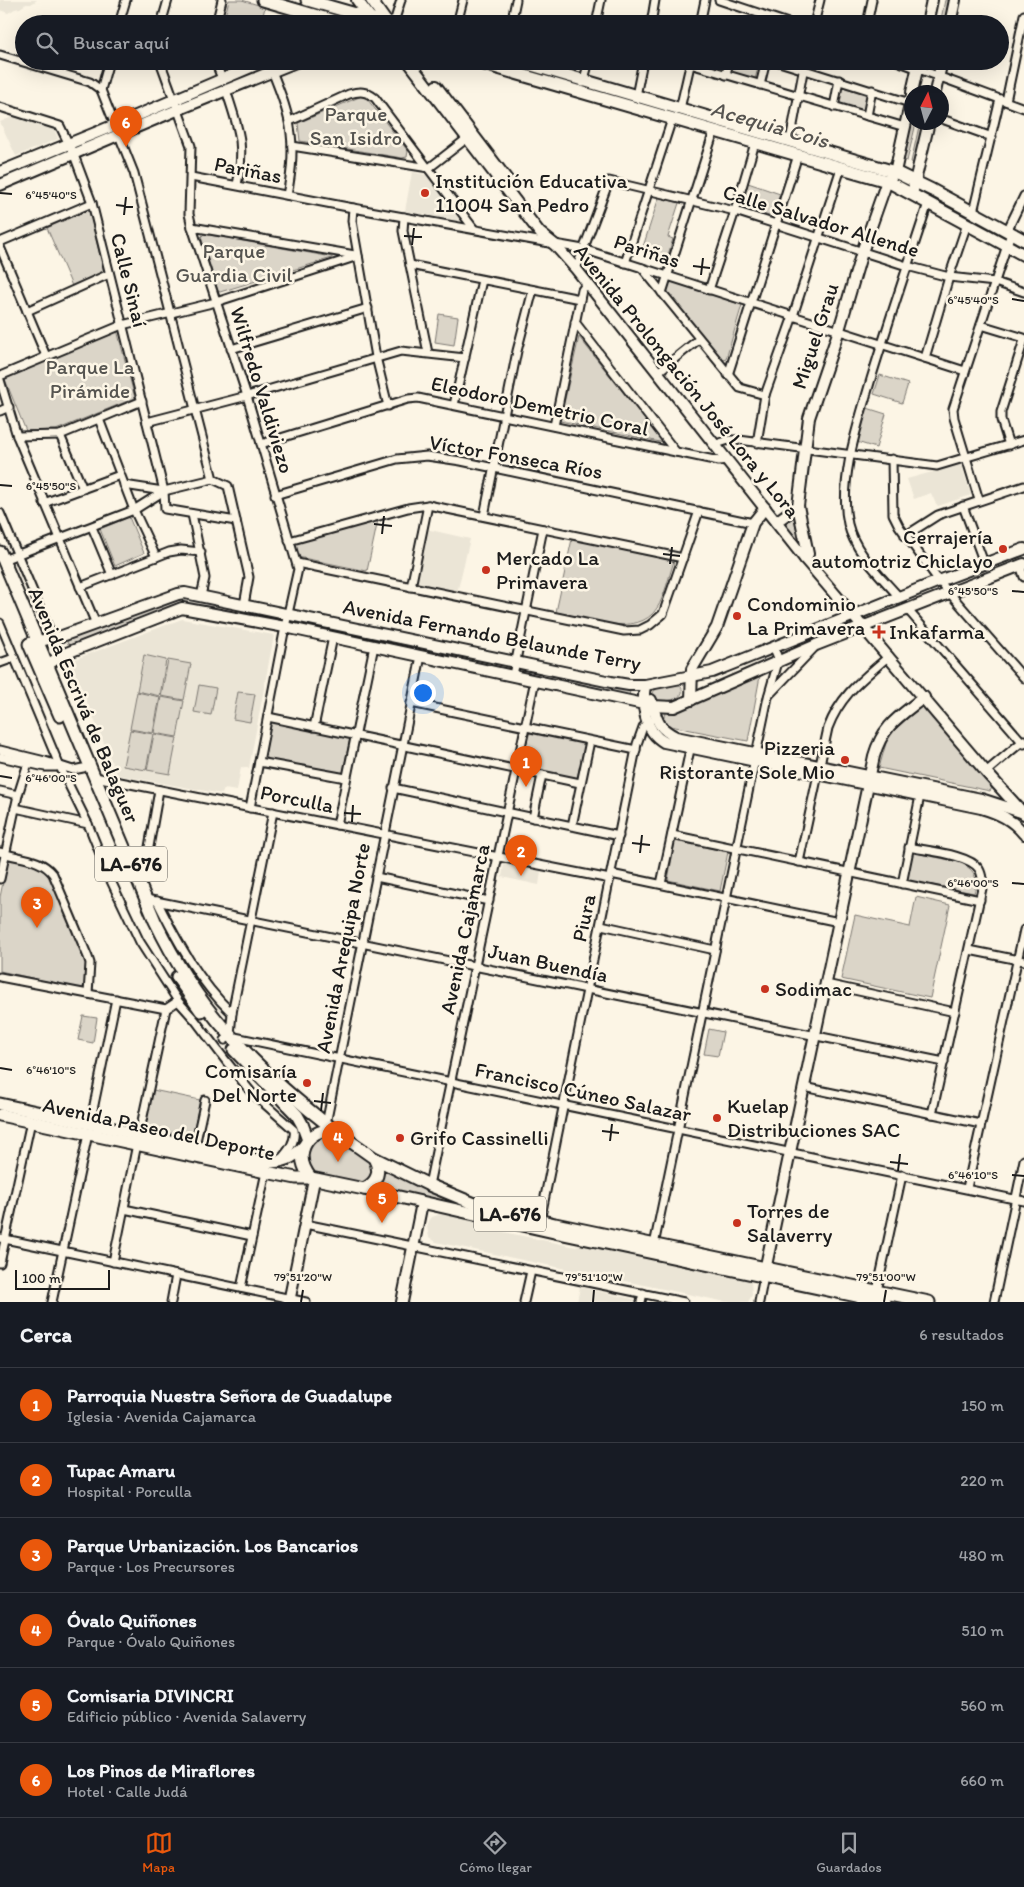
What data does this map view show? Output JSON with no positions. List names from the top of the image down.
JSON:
{
  "streets": {
    "main road": [
      "Miguel Grau",
      "Avenida Prolongación José Lora y Lora",
      "Avenida Fernando Belaunde Terry",
      "Avenida Escrivá de Balaguer",
      "LA-676",
      "Avenida Paseo del Deporte"
    ],
    "street": [
      "Pariñas",
      "Calle Salvador Allende",
      "Calle Sinaí",
      "Wilfredo Valdiviezo",
      "Eleodoro Demetrio Coral",
      "Víctor Fonseca Ríos",
      "Porculla",
      "Piura",
      "Avenida Cajamarca",
      "Avenida Arequipa Norte",
      "Juan Buendía",
      "Francisco Cúneo Salazar"
    ]
  },
  "crossings": [
    ["Pariñas", "Calle Salvador Allende"],
    ["Pariñas", "Miguel Grau"],
    ["Pariñas", "Avenida Prolongación José Lora y Lora"],
    ["Pariñas", "Wilfredo Valdiviezo"],
    ["Calle Salvador Allende", "Miguel Grau"],
    ["Miguel Grau", "Avenida Prolongación José Lora y Lora"],
    ["Avenida Prolongación José Lora y Lora", "Eleodoro Demetrio Coral"],
    ["Avenida Prolongación José Lora y Lora", "Avenida Fernando Belaunde Terry"],
    ["Wilfredo Valdiviezo", "Eleodoro Demetrio Coral"],
    ["Wilfredo Valdiviezo", "Víctor Fonseca Ríos"],
    ["Wilfredo Valdiviezo", "Avenida Fernando Belaunde Terry"],
    ["Wilfredo Valdiviezo", "Porculla"],
    ["Avenida Fernando Belaunde Terry", "Avenida Escrivá de Balaguer"],
    ["Avenida Fernando Belaunde Terry", "Avenida Cajamarca"],
    ["Avenida Fernando Belaunde Terry", "Avenida Arequipa Norte"],
    ["Avenida Escrivá de Balaguer", "Porculla"],
    ["Avenida Escrivá de Balaguer", "LA-676"],
    ["Avenida Escrivá de Balaguer", "Avenida Arequipa Norte"],
    ["Avenida Escrivá de Balaguer", "Juan Buendía"],
    ["Avenida Escrivá de Balaguer", "Francisco Cúneo Salazar"],
    ["Avenida Escrivá de Balaguer", "Avenida Paseo del Deporte"],
    ["Porculla", "Piura"],
    ["Porculla", "Avenida Cajamarca"],
    ["Porculla", "Avenida Arequipa Norte"],
    ["LA-676", "Piura"],
    ["LA-676", "Avenida Cajamarca"],
    ["LA-676", "Avenida Arequipa Norte"],
    ["LA-676", "Avenida Paseo del Deporte"],
    ["Piura", "Juan Buendía"],
    ["Piura", "Francisco Cúneo Salazar"],
    ["Avenida Cajamarca", "Juan Buendía"],
    ["Avenida Cajamarca", "Francisco Cúneo Salazar"],
    ["Avenida Arequipa Norte", "Juan Buendía"],
    ["Avenida Arequipa Norte", "Francisco Cúneo Salazar"],
    ["Avenida Arequipa Norte", "Avenida Paseo del Deporte"]
  ],
  "water": ["Acequia Cois"],
  "parks": ["Parque San Isidro", "Parque Guardia Civil", "Parque La Pirámide"],
  "places": {
    "other": [
      "Institución Educativa 11004 San Pedro",
      "Cerrajería automotriz Chiclayo",
      "Mercado La Primavera",
      "Condominio La Primavera",
      "Pizzeria Ristorante Sole Mio",
      "Sodimac",
      "Comisaría Del Norte",
      "Kuelap Distribuciones SAC",
      "Grifo Cassinelli",
      "Torres de Salaverry"
    ],
    "health": ["Inkafarma"]
  },
  "scale_bar": "100 m",
  "north": "top",
  "page": {
    "search": "Buscar aquí",
    "pins": [
      "6",
      "1",
      "2",
      "3",
      "4",
      "5"
    ],
    "scale": "100 m",
    "heading": ["Cerca", "6 resultados"],
    "list": [
      {
        "mark": "1",
        "name": "Parroquia Nuestra Señora de Guadalupe",
        "note": "Iglesia · Avenida Cajamarca",
        "value": "150 m"
      },
      {
        "mark": "2",
        "name": "Tupac Amaru",
        "note": "Hospital · Porculla",
        "value": "220 m"
      },
      {
        "mark": "3",
        "name": "Parque Urbanización. Los Bancarios",
        "note": "Parque · Los Precursores",
        "value": "480 m"
      },
      {
        "mark": "4",
        "name": "Óvalo Quiñones",
        "note": "Parque · Óvalo Quiñones",
        "value": "510 m"
      },
      {
        "mark": "5",
        "name": "Comisaria DIVINCRI",
        "note": "Edificio público · Avenida Salaverry",
        "value": "560 m"
      },
      {
        "mark": "6",
        "name": "Los Pinos de Miraflores",
        "note": "Hotel · Calle Judá",
        "value": "660 m"
      }
    ],
    "nav": ["Mapa", "Cómo llegar", "Guardados"]
  },
  "coordinates": [
    "6°45'40\"S",
    "6°45'50\"S",
    "6°46'00\"S",
    "6°46'10\"S",
    "79°51'20\"W",
    "79°51'10\"W",
    "79°51'00\"W"
  ]
}
